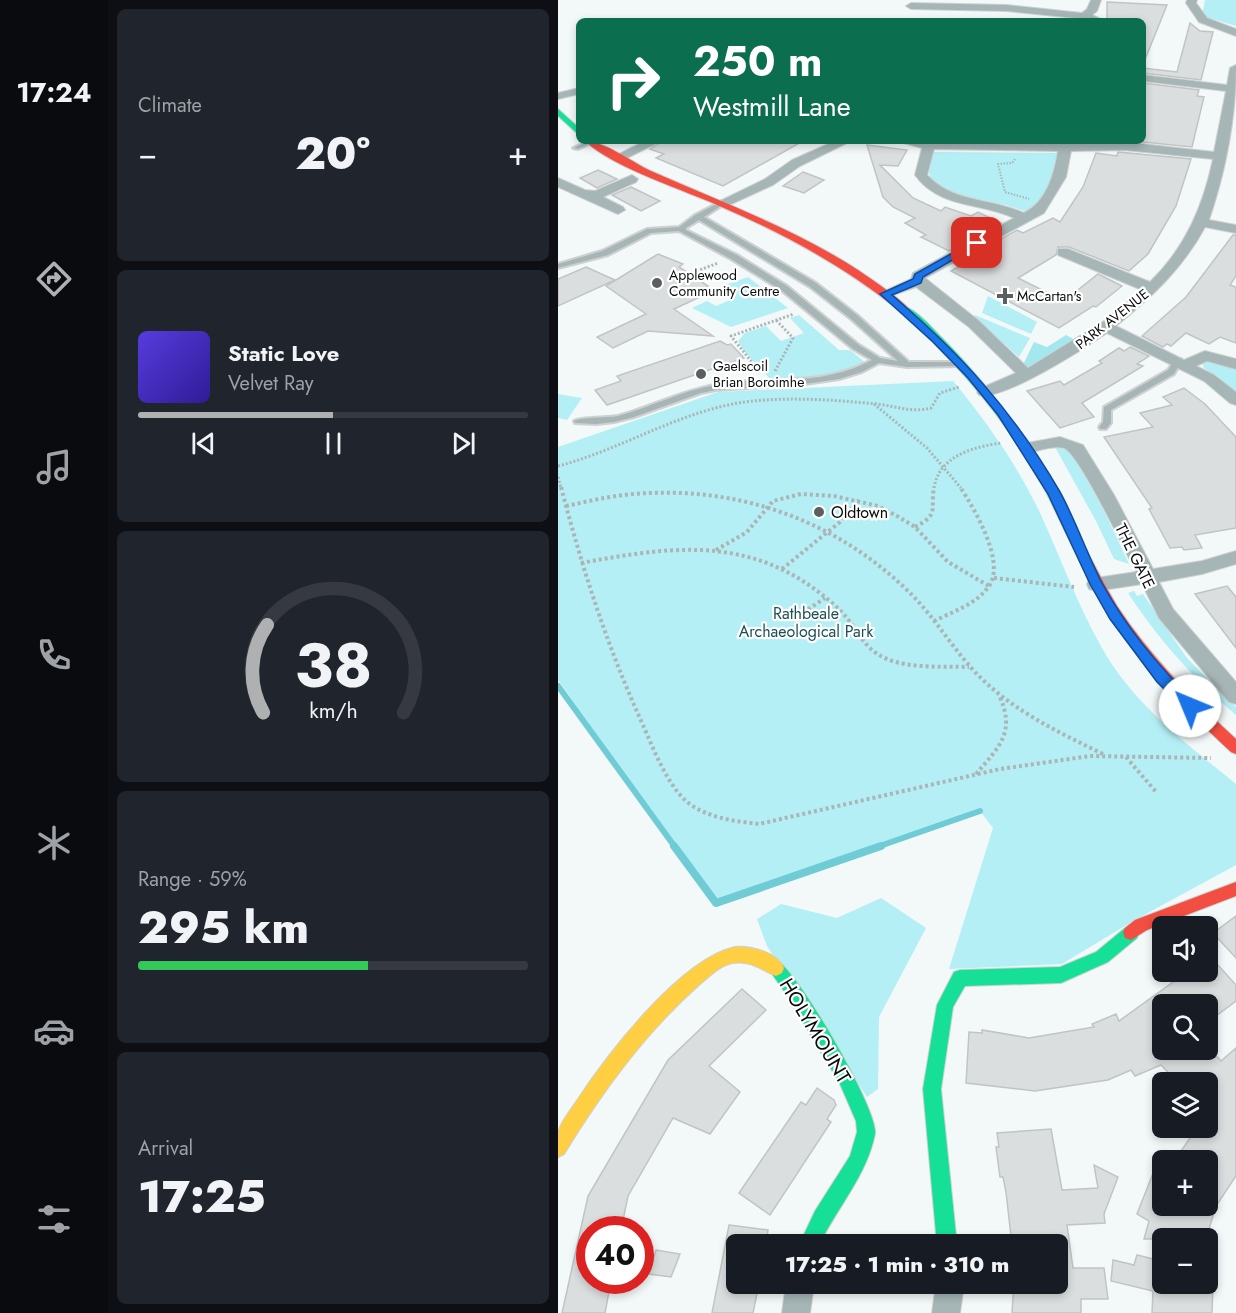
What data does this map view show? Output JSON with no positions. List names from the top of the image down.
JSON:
{
  "streets": {
    "street": ["PARK AVENUE", "THE GATE", "HOLYMOUNT"]
  },
  "parks": ["Rathbeale Archaeological Park"],
  "places": {
    "other": ["Applewood Community Centre", "Gaelscoil Brian Boroimhe", "Oldtown"],
    "health": ["McCartan's"]
  },
  "page": {
    "tabs": "17:24",
    "tile": [
      "Climate",
      ["Range · 59%", "295 km"],
      ["Arrival", "17:25"]
    ],
    "turn": ["250 m", "Westmill Lane"],
    "heat": ["−", "20°", "+"],
    "song": ["Static Love", "Velvet Ray"],
    "map_buttons": ["+", "−"],
    "limit": "40",
    "trip": "17:25 · 1 min · 310 m",
    "gauge": ["38", "km/h"]
  }
}
